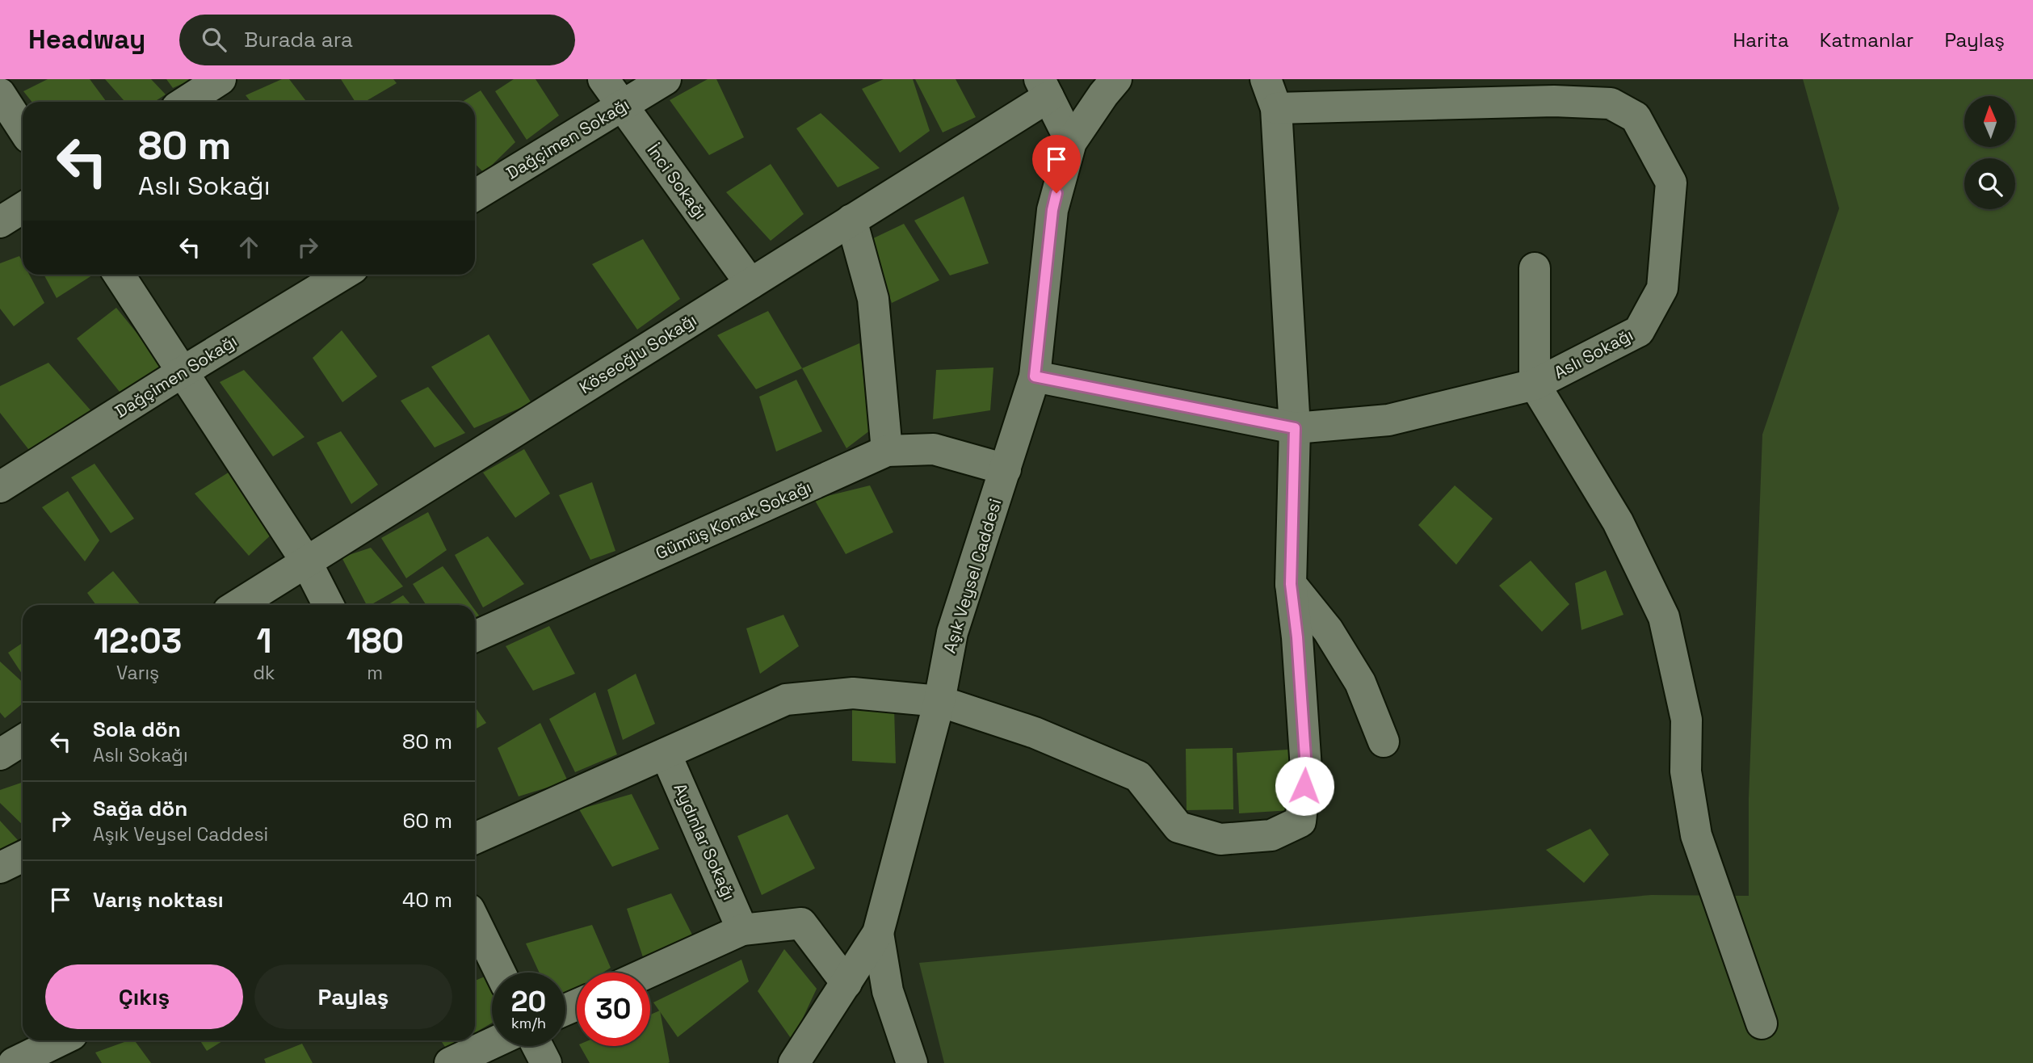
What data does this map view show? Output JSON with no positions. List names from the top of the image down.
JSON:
{
  "streets": {
    "street": [
      "Dağçimen Sokağı",
      "İnci Sokağı",
      "Köseoğlu Sokağı",
      "Aslı Sokağı",
      "Gümüş Konak Sokağı",
      "Aşık Veysel Caddesi",
      "Aydınlar Sokağı"
    ]
  },
  "crossings": [
    ["Dağçimen Sokağı", "İnci Sokağı"],
    ["İnci Sokağı", "Köseoğlu Sokağı"],
    ["Aslı Sokağı", "Aşık Veysel Caddesi"],
    ["Gümüş Konak Sokağı", "Aşık Veysel Caddesi"]
  ],
  "north": "top",
  "page": {
    "header": "Headway",
    "search": "Burada ara",
    "nav": ["Harita", "Katmanlar", "Paylaş"],
    "turn": ["80 m", "Aslı Sokağı"],
    "eta": [
      "12:03",
      "Varış",
      "1",
      "dk",
      "180",
      "m"
    ],
    "list": [
      {
        "name": "Sola dön",
        "note": "Aslı Sokağı",
        "value": "80 m"
      },
      {
        "name": "Sağa dön",
        "note": "Aşık Veysel Caddesi",
        "value": "60 m"
      },
      {
        "name": "Varış noktası",
        "value": "40 m"
      }
    ],
    "buttons": ["Çıkış", "Paylaş"],
    "speed": "20 km/h",
    "limit": "30"
  }
}
